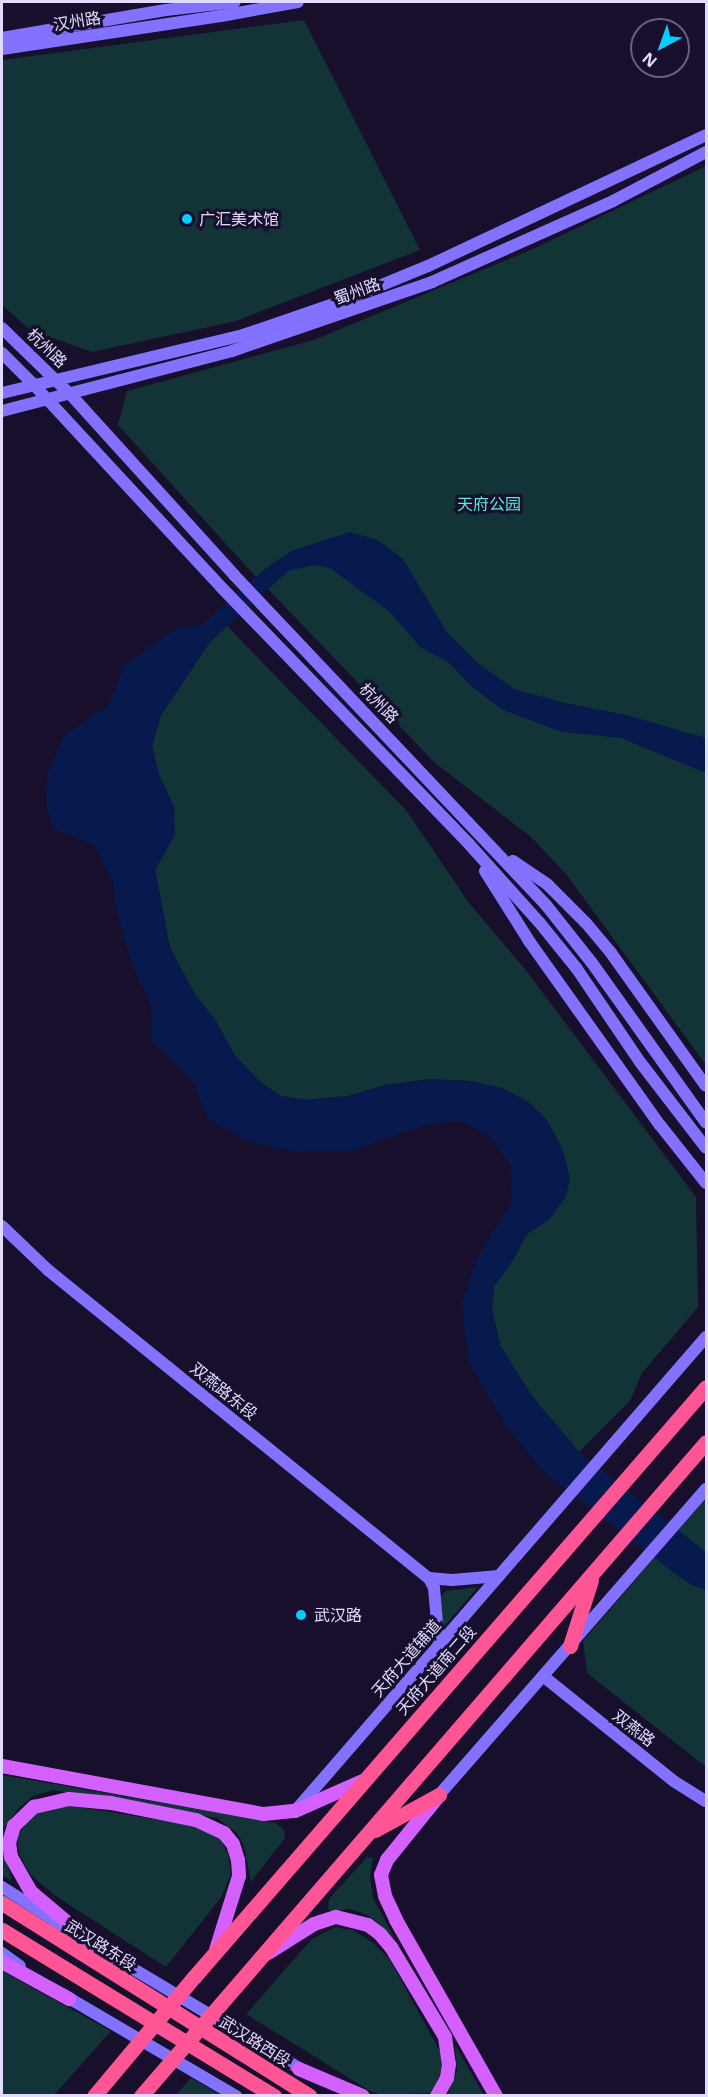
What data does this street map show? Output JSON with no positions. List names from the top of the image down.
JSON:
{
  "streets": {
    "highway": ["天府大道南二段", "武汉路东段", "武汉路西段"],
    "main road": [
      "汉州路",
      "蜀州路",
      "杭州路",
      "双燕路东段",
      "天府大道辅道",
      "双燕路"
    ]
  },
  "crossings": [
    ["蜀州路", "杭州路"],
    ["武汉路东段", "武汉路西段"]
  ],
  "parks": ["天府公园"],
  "places": ["广汇美术馆", "武汉路"],
  "north": "bottom left"
}
